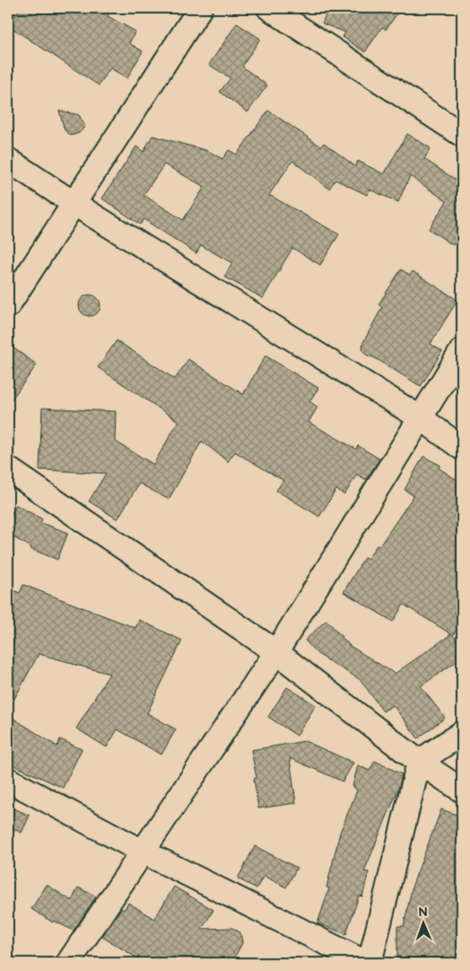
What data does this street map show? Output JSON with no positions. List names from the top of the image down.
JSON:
{
  "north": "top"
}
